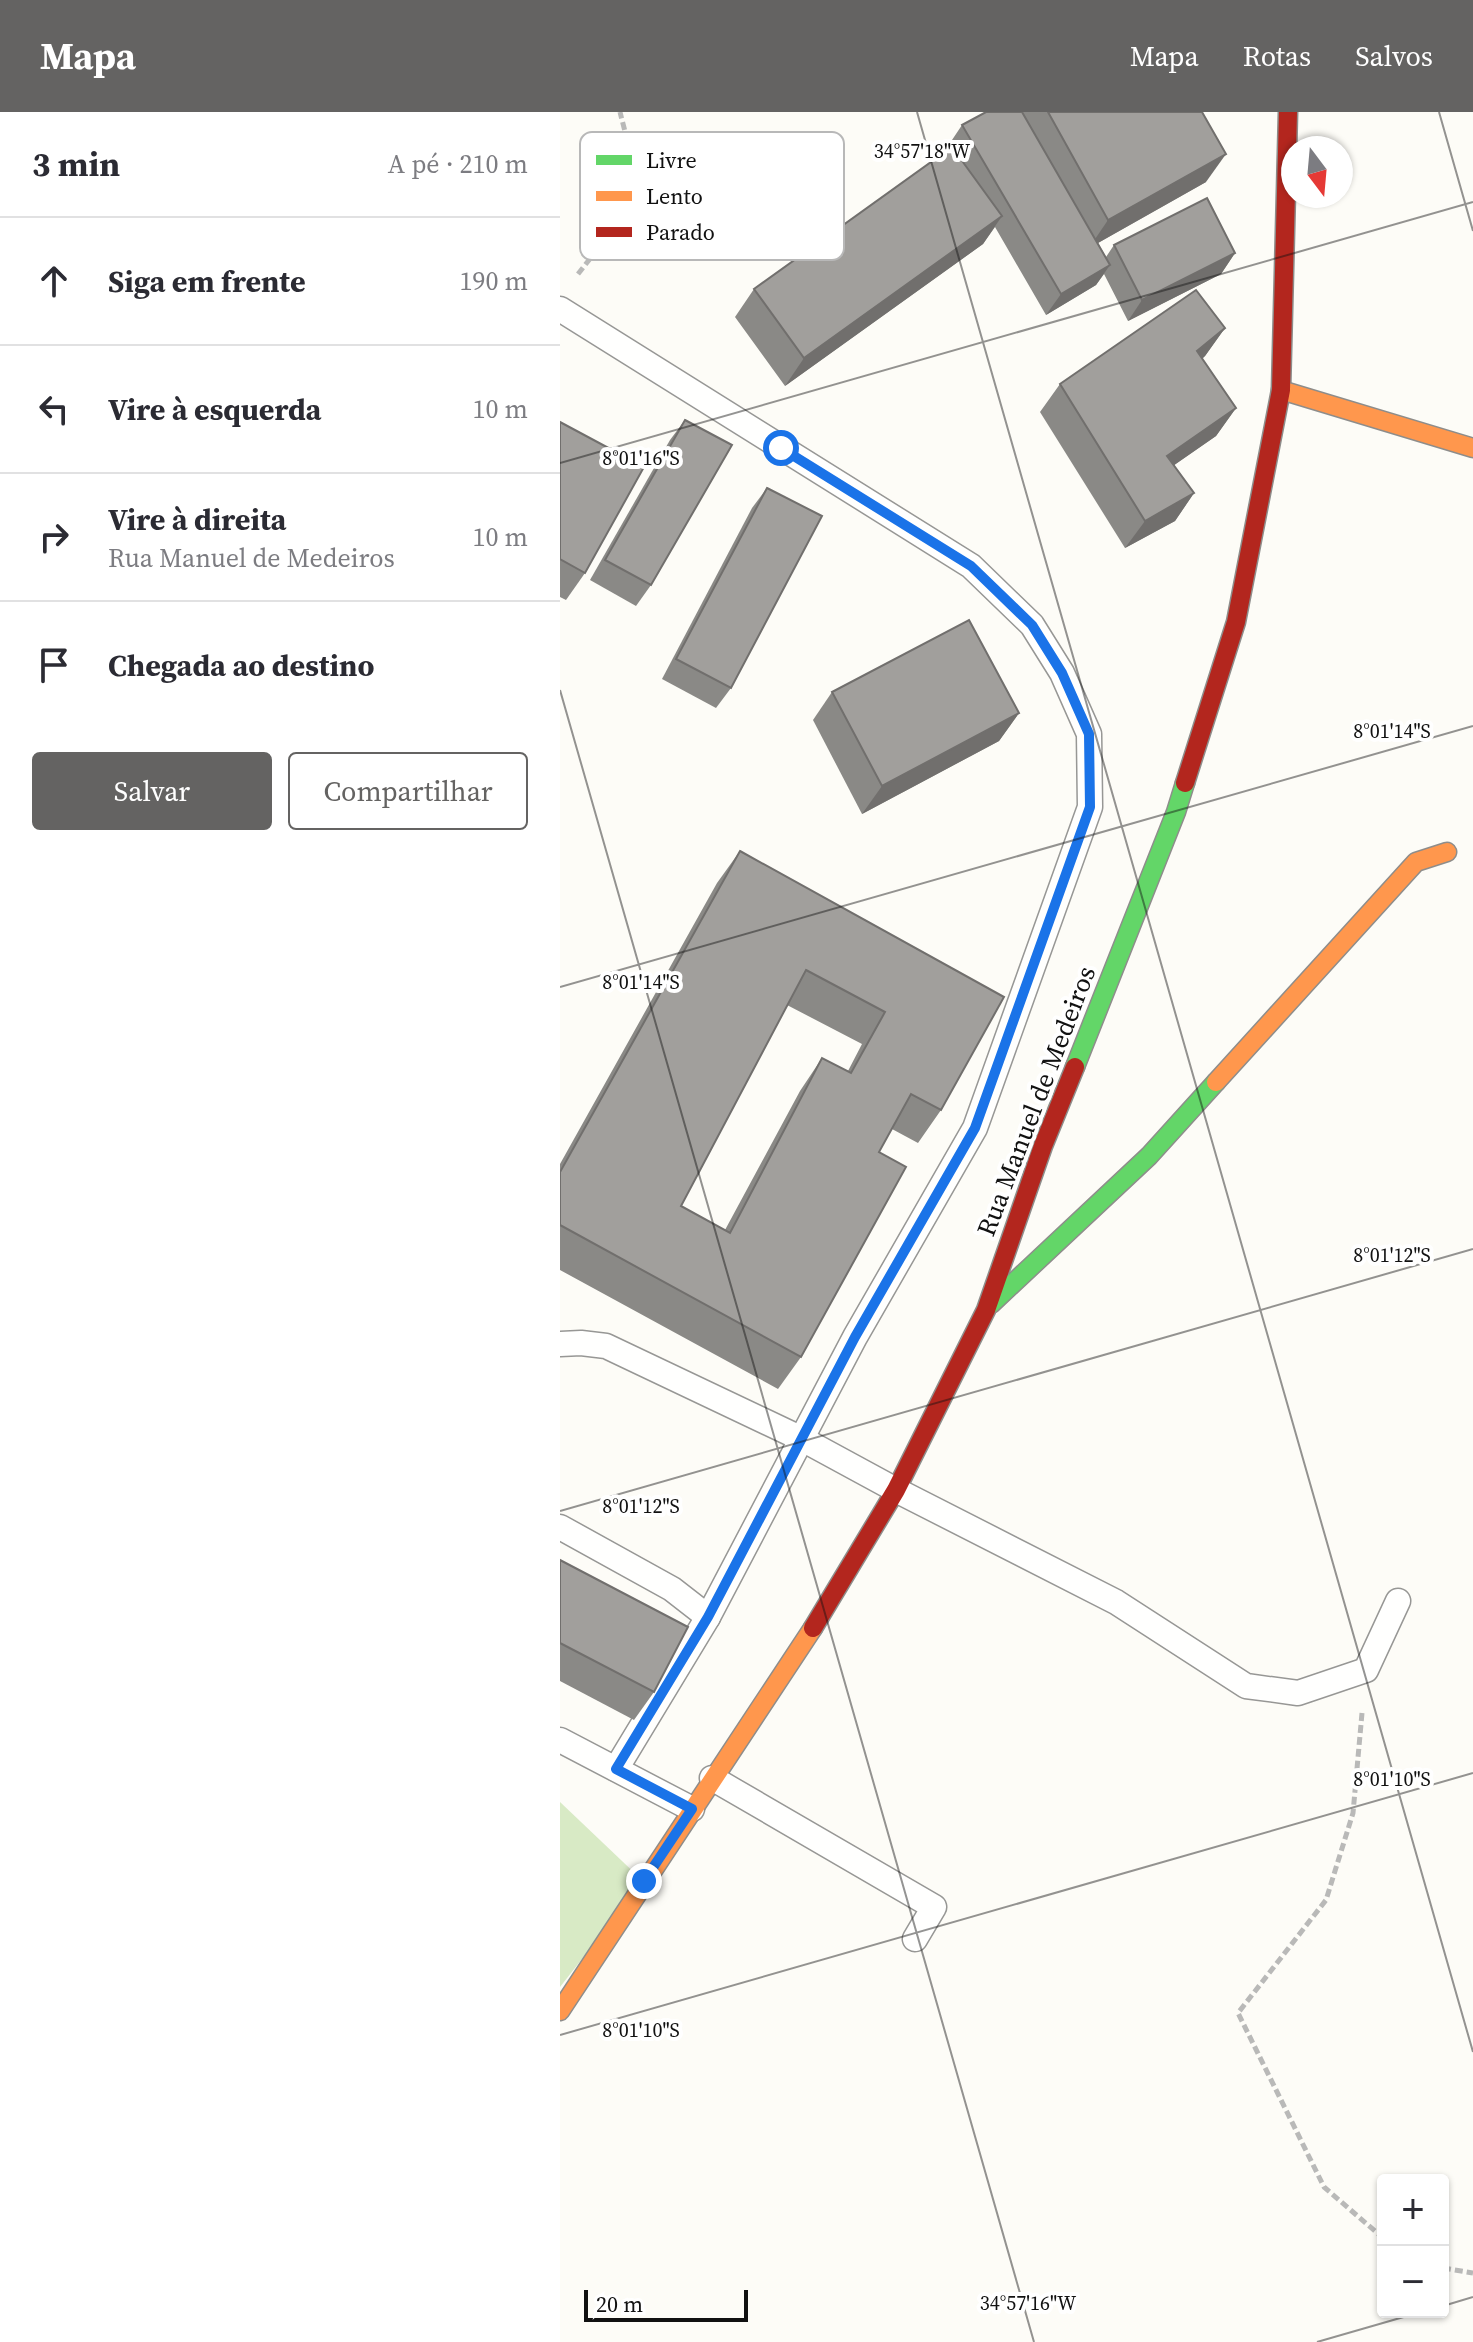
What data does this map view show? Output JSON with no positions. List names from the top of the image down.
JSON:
{
  "streets": {
    "main road": ["Rua Manuel de Medeiros"]
  },
  "legend": ["Livre", "Lento", "Parado"],
  "scale_bar": "20 m",
  "north": "bottom",
  "page": {
    "header": "Mapa",
    "nav": ["Mapa", "Rotas", "Salvos"],
    "heading": ["3 min", "A pé · 210 m"],
    "list": [
      ["Siga em frente", "190 m"],
      ["Vire à esquerda", "10 m"],
      ["Vire à direita", "Rua Manuel de Medeiros", "10 m"],
      "Chegada ao destino"
    ],
    "buttons": ["Salvar", "Compartilhar"],
    "map_buttons": ["+", "−"],
    "scale": "20 m"
  },
  "coordinates": [
    "34°57'18\"W",
    "8°01'16\"S",
    "8°01'14\"S",
    "8°01'12\"S",
    "8°01'10\"S",
    "34°57'16\"W"
  ]
}
